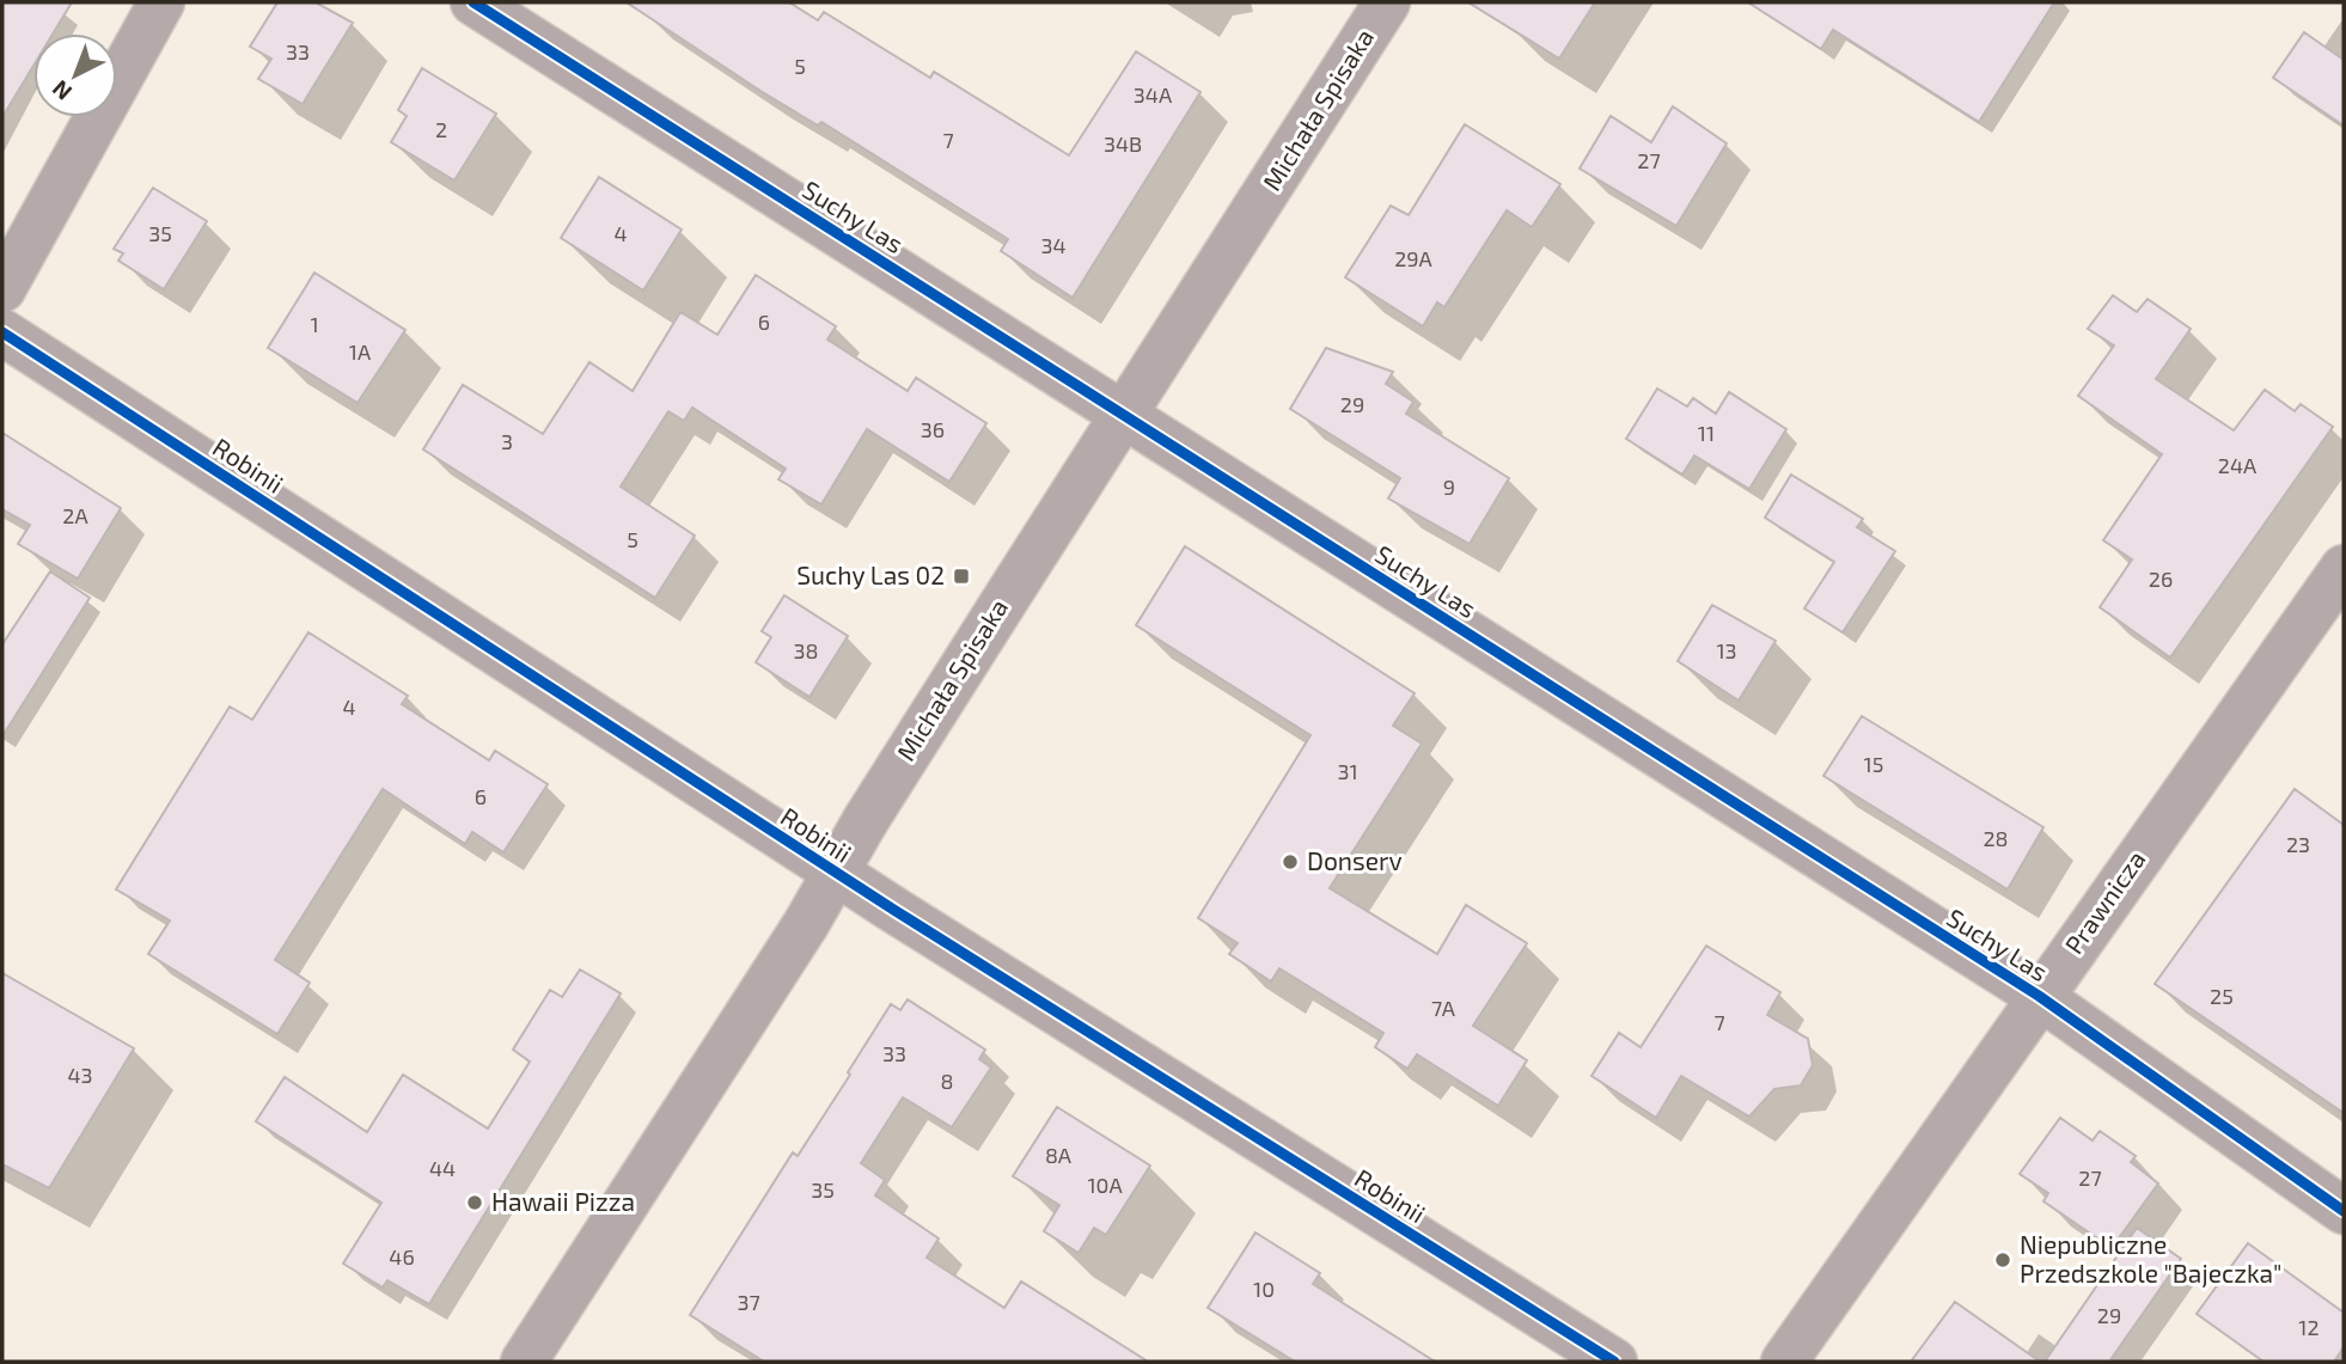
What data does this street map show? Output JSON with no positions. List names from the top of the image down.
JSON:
{
  "streets": {
    "street": [
      "Michała Spisaka",
      "Suchy Las",
      "Robinii",
      "Prawnicza"
    ]
  },
  "crossings": [
    ["Michała Spisaka", "Suchy Las"],
    ["Michała Spisaka", "Robinii"],
    ["Suchy Las", "Prawnicza"]
  ],
  "places": {
    "transit": ["Suchy Las 02"],
    "other": ["Donserv", "Hawaii Pizza", "Niepubliczne Przedszkole \"Bajeczka\""]
  },
  "house_numbers": [
    "33",
    "5",
    "34A",
    "2",
    "7",
    "34B",
    "27",
    "35",
    "4",
    "34",
    "29A",
    "6",
    "1",
    "1A",
    "29",
    "36",
    "11",
    "3",
    "24A",
    "9",
    "2A",
    "5",
    "26",
    "38",
    "13",
    "4",
    "15",
    "31",
    "6",
    "28",
    "23",
    "25",
    "7A",
    "7",
    "33",
    "43",
    "8",
    "8A",
    "44",
    "27",
    "10A",
    "35",
    "46",
    "10",
    "37",
    "29",
    "12"
  ],
  "north": "bottom left"
}
